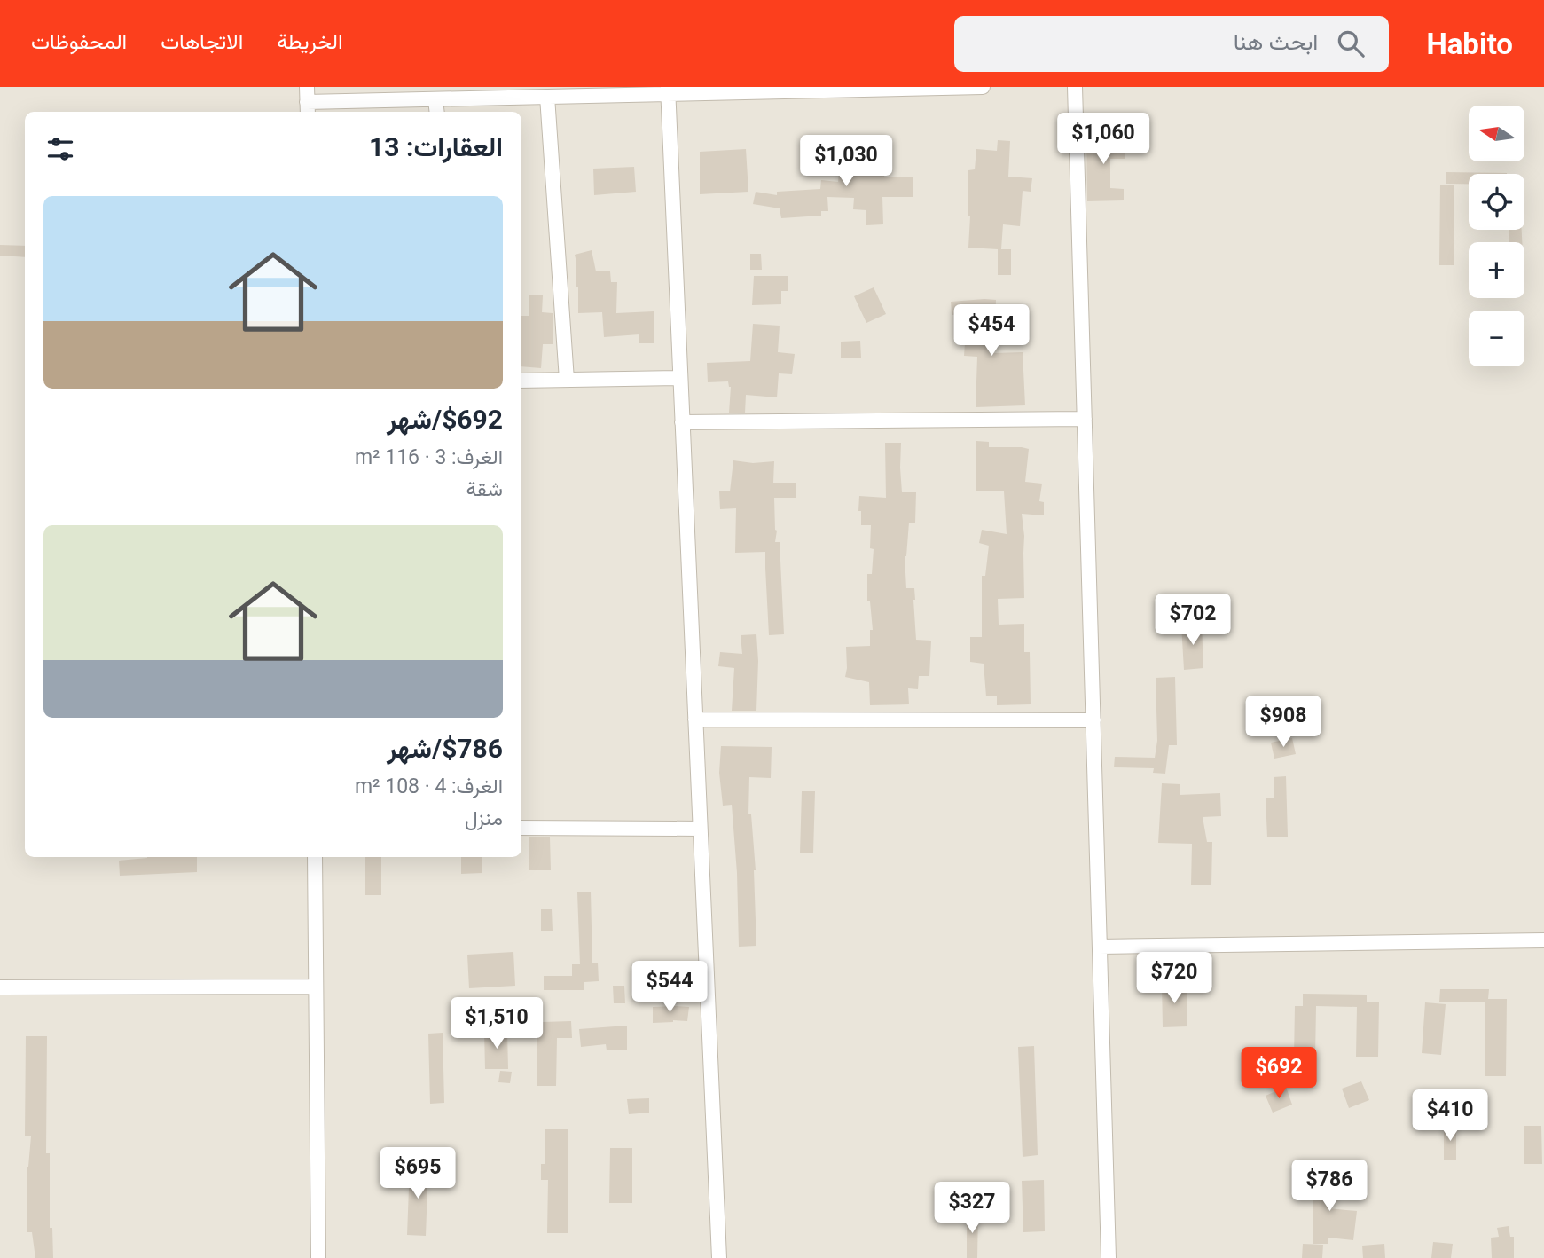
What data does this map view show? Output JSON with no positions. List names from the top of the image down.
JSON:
{
  "north": "left",
  "page": {
    "header": "Habito",
    "search": "ابحث هنا",
    "nav": ["الخريطة", "الاتجاهات", "المحفوظات"],
    "map_buttons": ["+", "−"],
    "heading": "العقارات: 13",
    "price": [
      "$1,060",
      "$1,030",
      "$454",
      "$702",
      "$908",
      "$720",
      "$544",
      "$1,510",
      "$692",
      "$410",
      "$695",
      "$786",
      "$327"
    ],
    "list": [
      {
        "name": "$692/شهر",
        "note": "الغرف: 3 · 116 m² · شقة"
      },
      {
        "name": "$786/شهر",
        "note": "الغرف: 4 · 108 m² · منزل"
      }
    ]
  }
}
